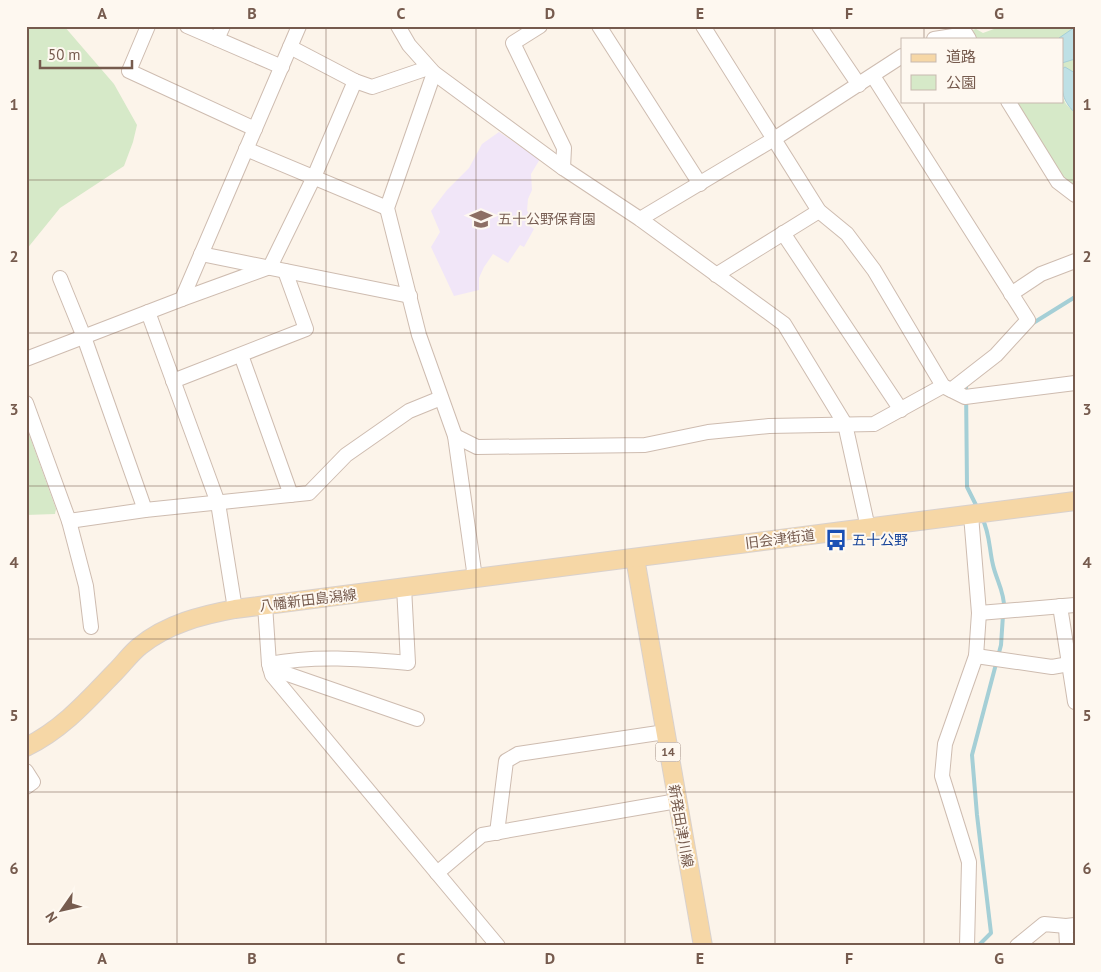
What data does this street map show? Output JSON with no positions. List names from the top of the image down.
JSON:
{
  "streets": {
    "main road": [
      "旧会津街道",
      "八幡新田島潟線",
      "14",
      "新発田津川線"
    ]
  },
  "crossings": [
    ["旧会津街道", "八幡新田島潟線"],
    ["旧会津街道", "新発田津川線"],
    ["八幡新田島潟線", "新発田津川線"]
  ],
  "places": {
    "school or university": ["五十公野保育園"],
    "bus stop": ["五十公野"]
  },
  "legend": ["道路", "公園"],
  "scale_bar": "50 m",
  "north": "bottom left",
  "grid": {
    "columns": [
      "A",
      "B",
      "C",
      "D",
      "E",
      "F",
      "G"
    ],
    "rows": [
      "1",
      "2",
      "3",
      "4",
      "5",
      "6"
    ]
  }
}
